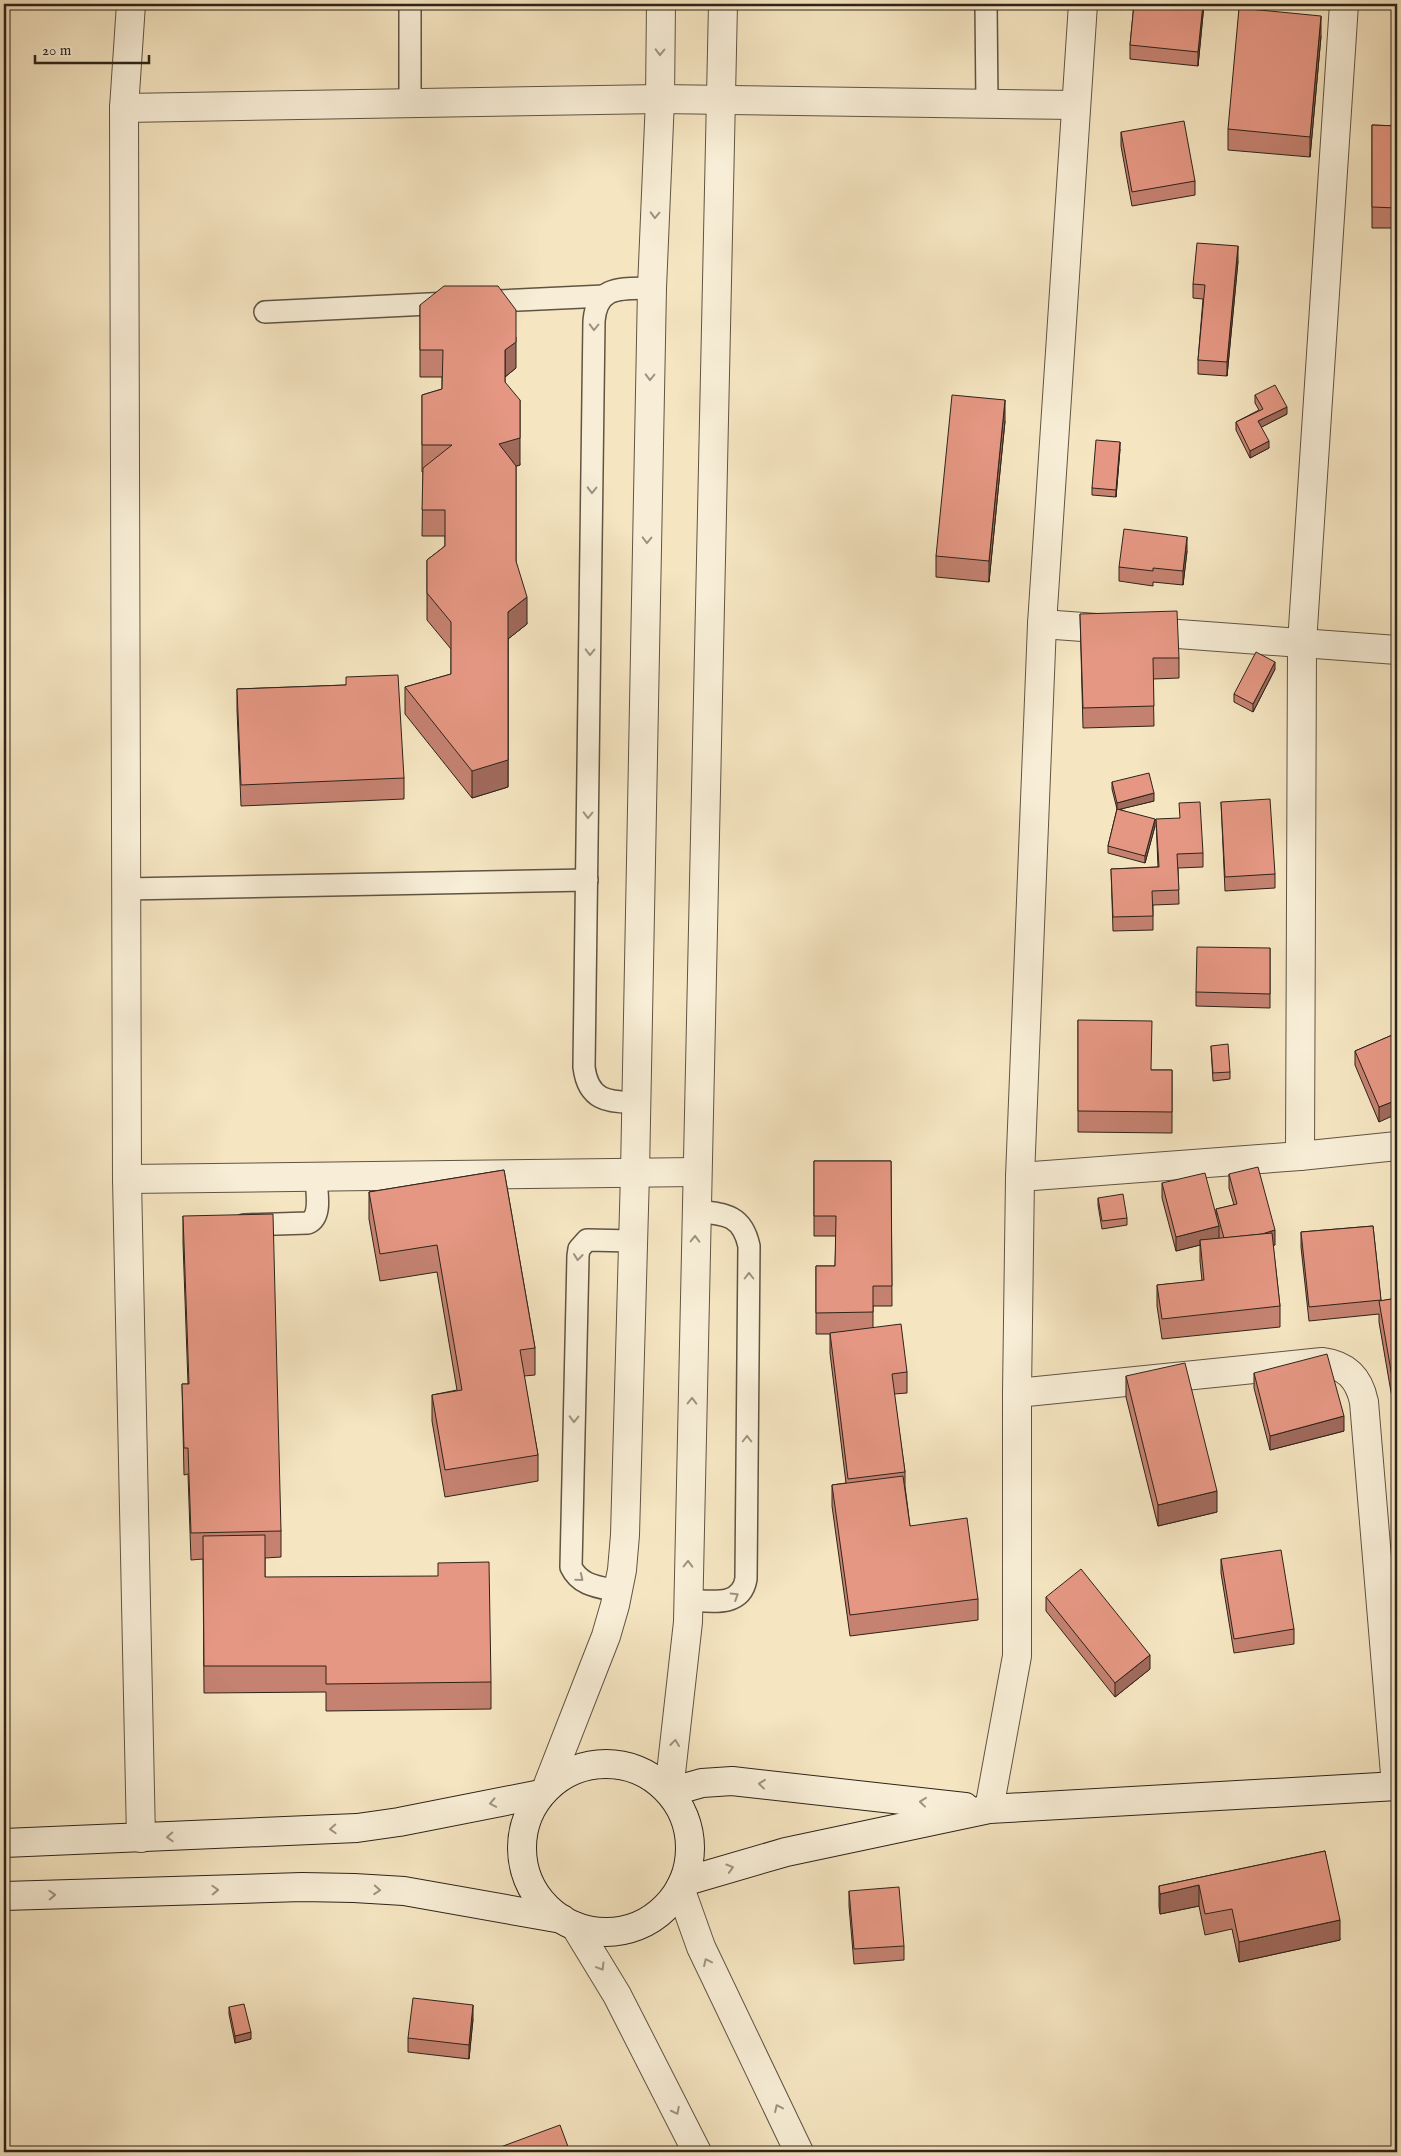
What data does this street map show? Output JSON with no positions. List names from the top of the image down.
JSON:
{
  "scale_bar": "20 m"
}
